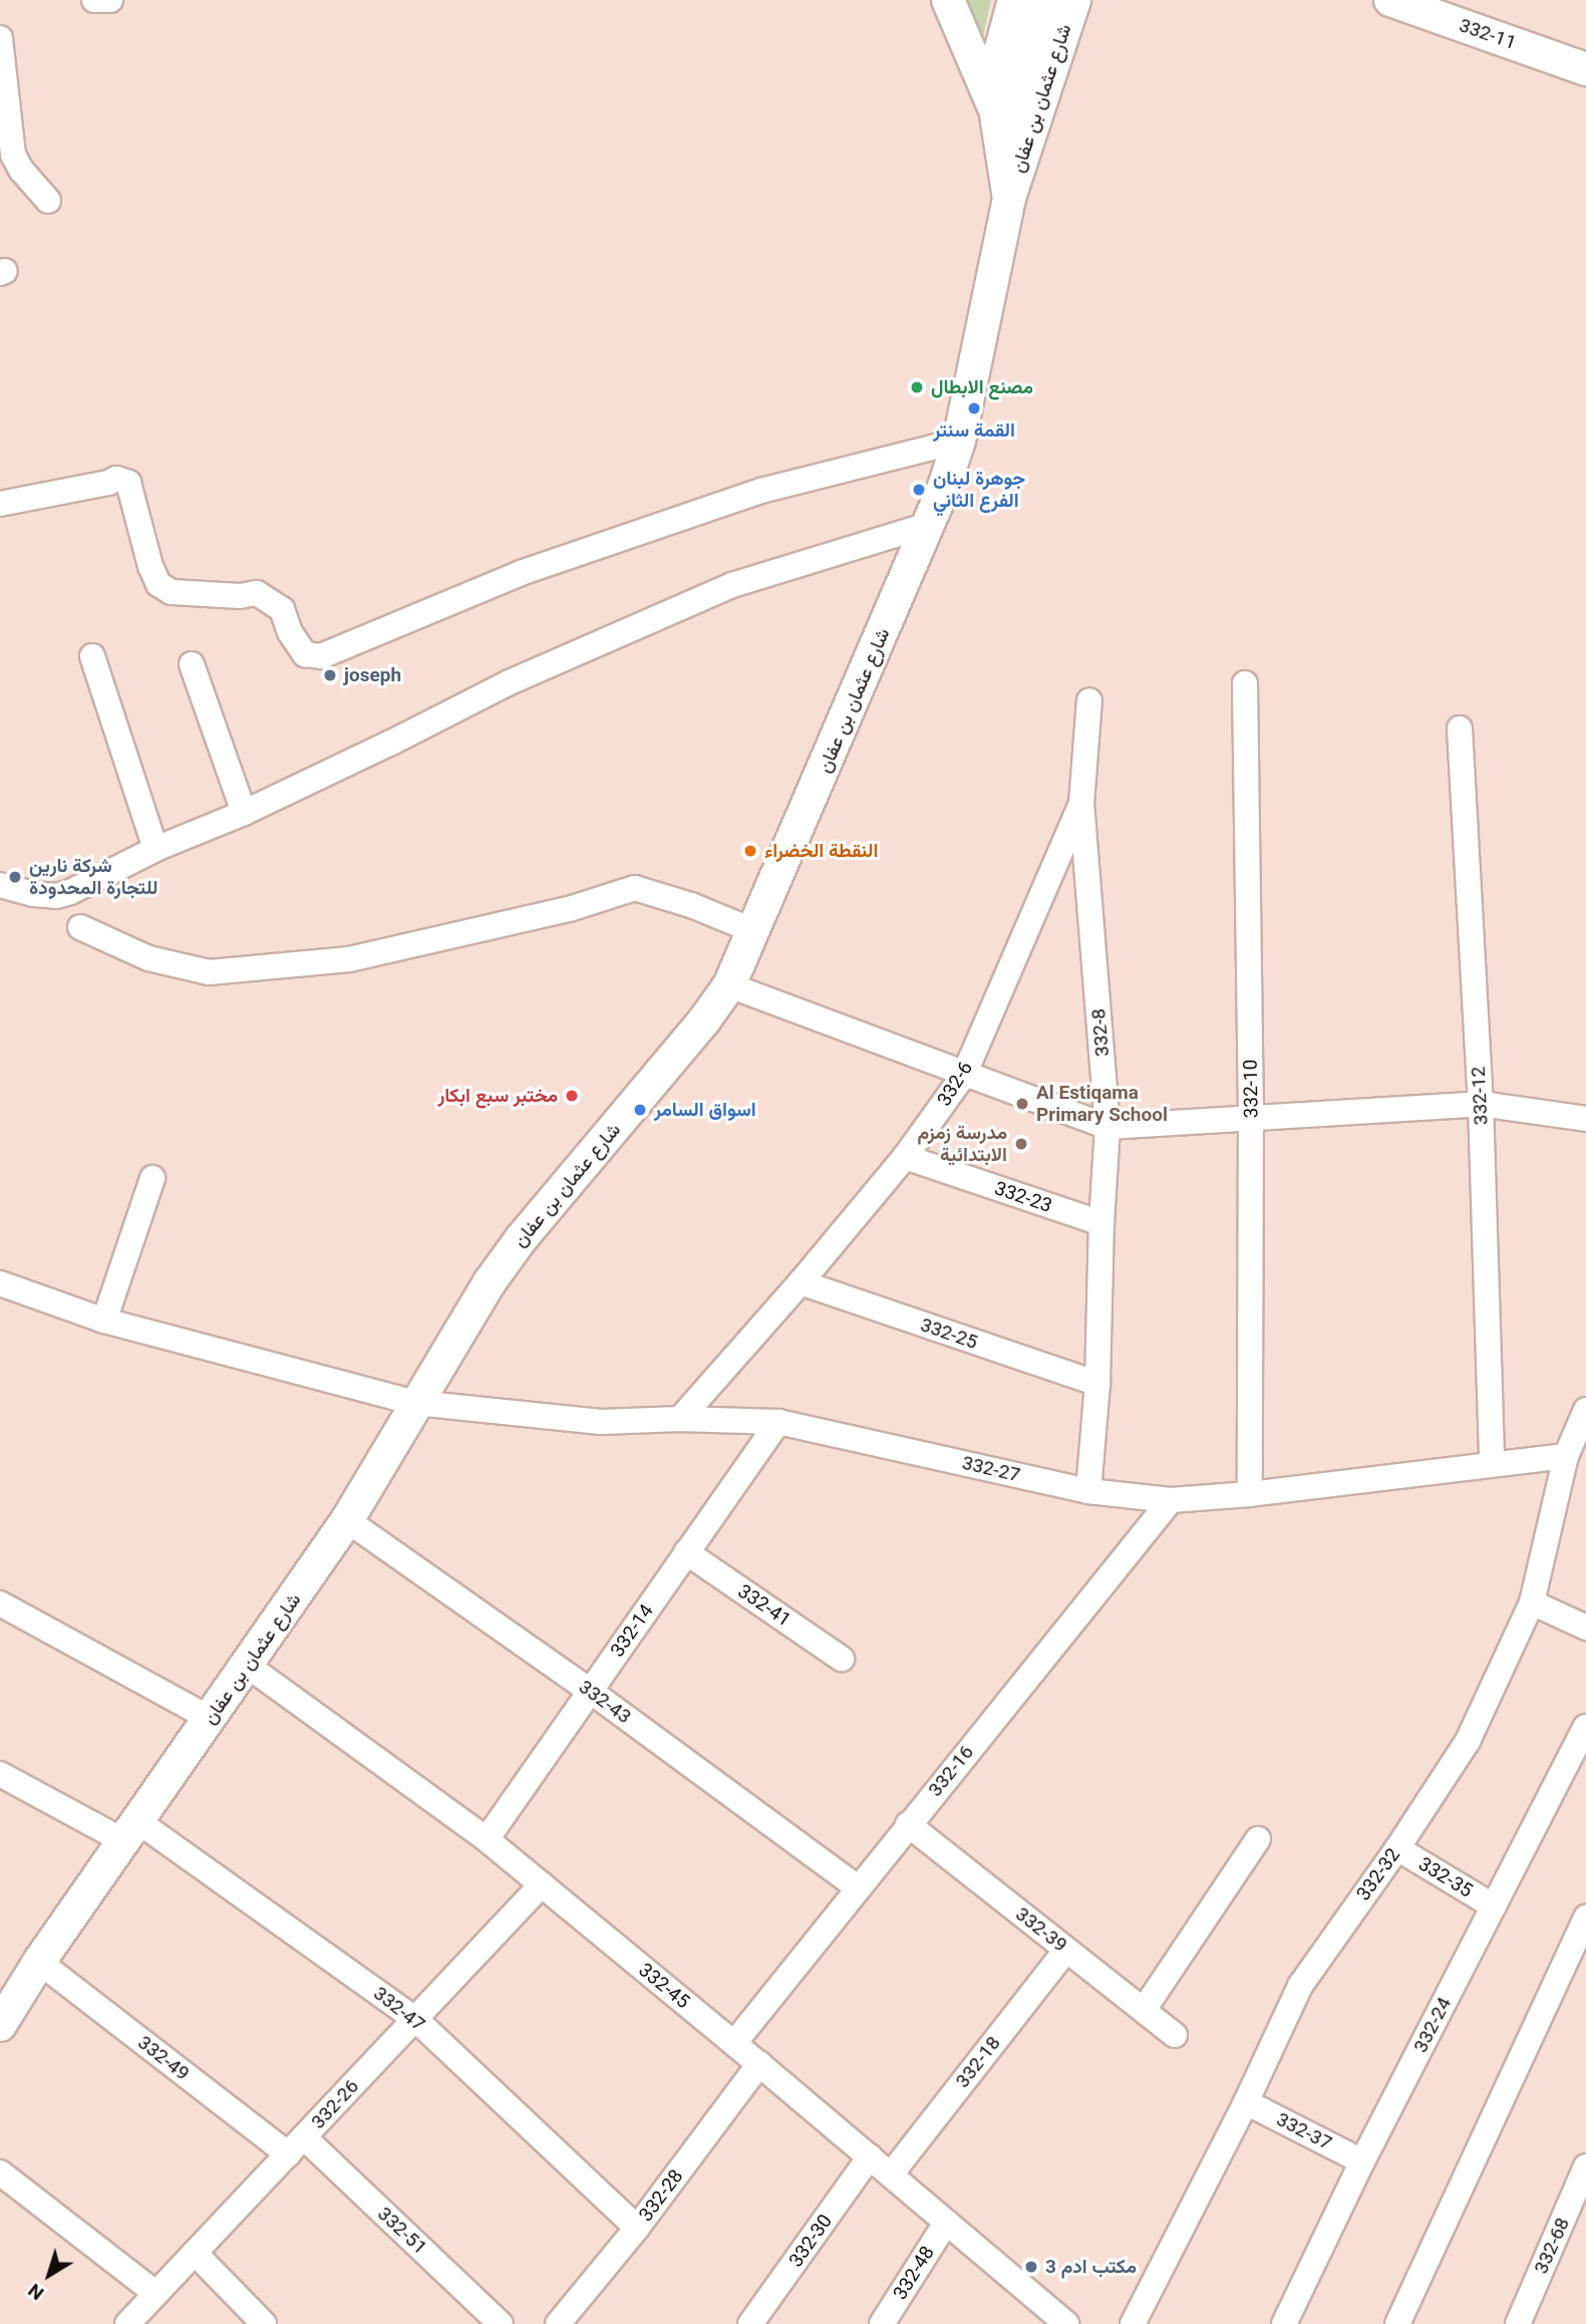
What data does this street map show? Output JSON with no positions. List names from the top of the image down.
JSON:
{
  "streets": {
    "street": [
      "332-11",
      "شارع عثمان بن عفان",
      "332-8",
      "332-6",
      "332-10",
      "332-12",
      "332-23",
      "332-25",
      "332-27",
      "332-41",
      "332-14",
      "332-43",
      "332-16",
      "332-32",
      "332-35",
      "332-39",
      "332-45",
      "332-47",
      "332-24",
      "332-49",
      "332-18",
      "332-26",
      "332-37",
      "332-28",
      "332-51",
      "332-30",
      "332-68",
      "332-48"
    ]
  },
  "crossings": [
    ["شارع عثمان بن عفان", "332-27"],
    ["شارع عثمان بن عفان", "332-43"],
    ["شارع عثمان بن عفان", "332-45"],
    ["شارع عثمان بن عفان", "332-47"],
    ["شارع عثمان بن عفان", "332-49"],
    ["332-8", "332-6"],
    ["332-8", "332-23"],
    ["332-8", "332-25"],
    ["332-8", "332-27"],
    ["332-6", "332-23"],
    ["332-6", "332-25"],
    ["332-6", "332-27"],
    ["332-10", "332-27"],
    ["332-12", "332-27"],
    ["332-27", "332-14"],
    ["332-27", "332-16"],
    ["332-27", "332-32"],
    ["332-41", "332-14"],
    ["332-14", "332-43"],
    ["332-14", "332-45"],
    ["332-43", "332-16"],
    ["332-16", "332-39"],
    ["332-16", "332-45"],
    ["332-32", "332-35"],
    ["332-32", "332-37"],
    ["332-35", "332-24"],
    ["332-39", "332-18"],
    ["332-45", "332-18"],
    ["332-45", "332-26"],
    ["332-45", "332-28"],
    ["332-45", "332-30"],
    ["332-45", "332-48"],
    ["332-47", "332-26"],
    ["332-47", "332-28"],
    ["332-24", "332-37"],
    ["332-49", "332-26"],
    ["332-49", "332-51"],
    ["332-26", "332-51"]
  ],
  "places": [
    "مصنع الابطال",
    "القمة سنتر",
    "جوهرة لبنان الفرع الثاني",
    "joseph",
    "النقطة الخضراء",
    "شركة نارين للتجارة المحدودة",
    "مختبر سبع ابكار",
    "Al Estiqama Primary School",
    "اسواق السامر",
    "مدرسة زمزم الابتدائية",
    "مكتب ادم 3"
  ],
  "north": "bottom left"
}
